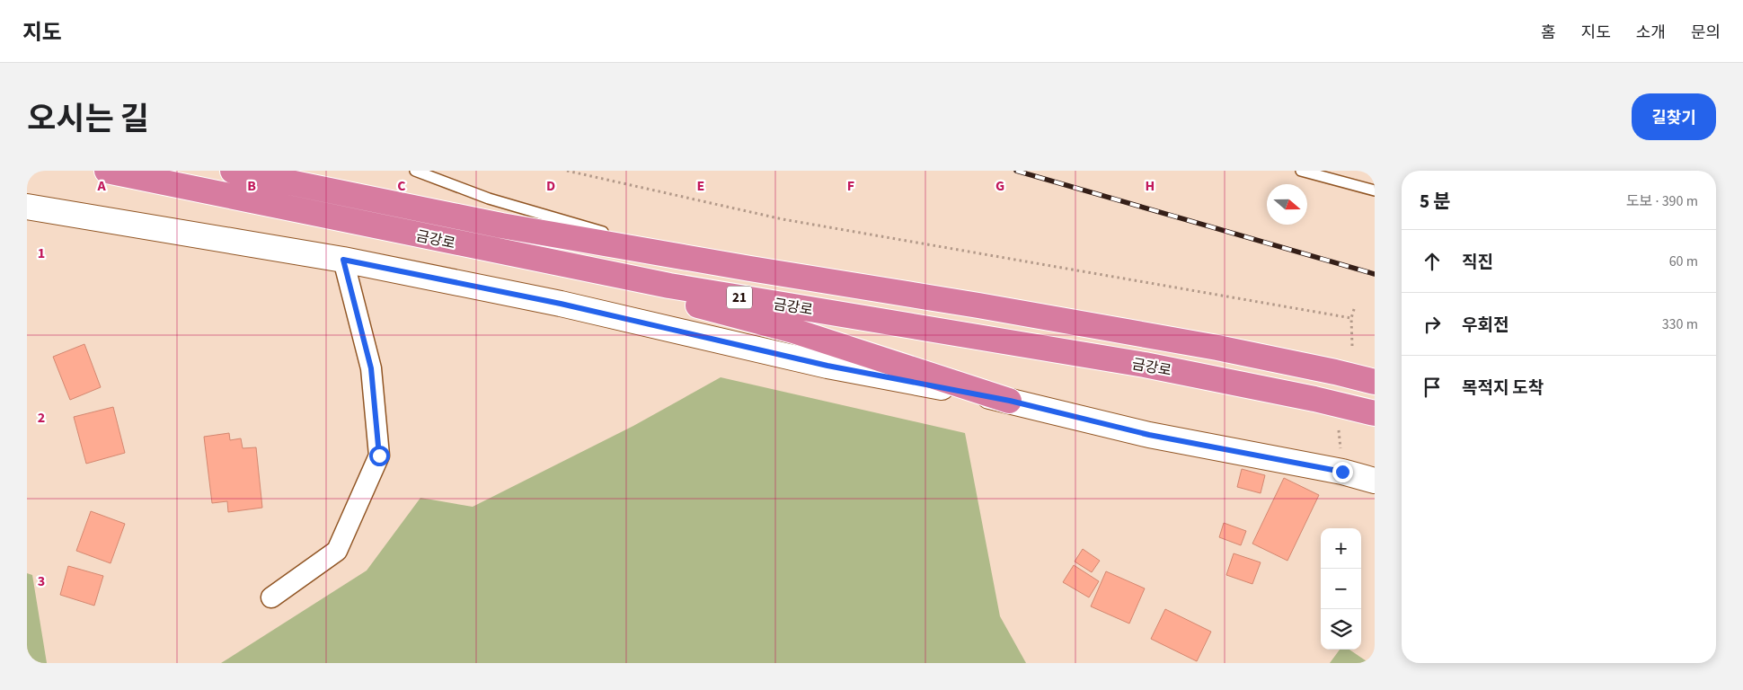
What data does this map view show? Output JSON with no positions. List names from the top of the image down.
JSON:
{
  "streets": {
    "highway": ["금강로", "21"]
  },
  "north": "right",
  "page": {
    "header": "지도",
    "nav": [
      "홈",
      "지도",
      "소개",
      "문의"
    ],
    "title": "오시는 길",
    "buttons": "길찾기",
    "heading": ["5 분", "도보 · 390 m"],
    "list": [
      ["직진", "60 m"],
      ["우회전", "330 m"],
      "목적지 도착"
    ],
    "map_buttons": ["+", "−"]
  },
  "grid": {
    "columns": [
      "A",
      "B",
      "C",
      "D",
      "E",
      "F",
      "G",
      "H"
    ],
    "rows": ["1", "2", "3"]
  }
}
